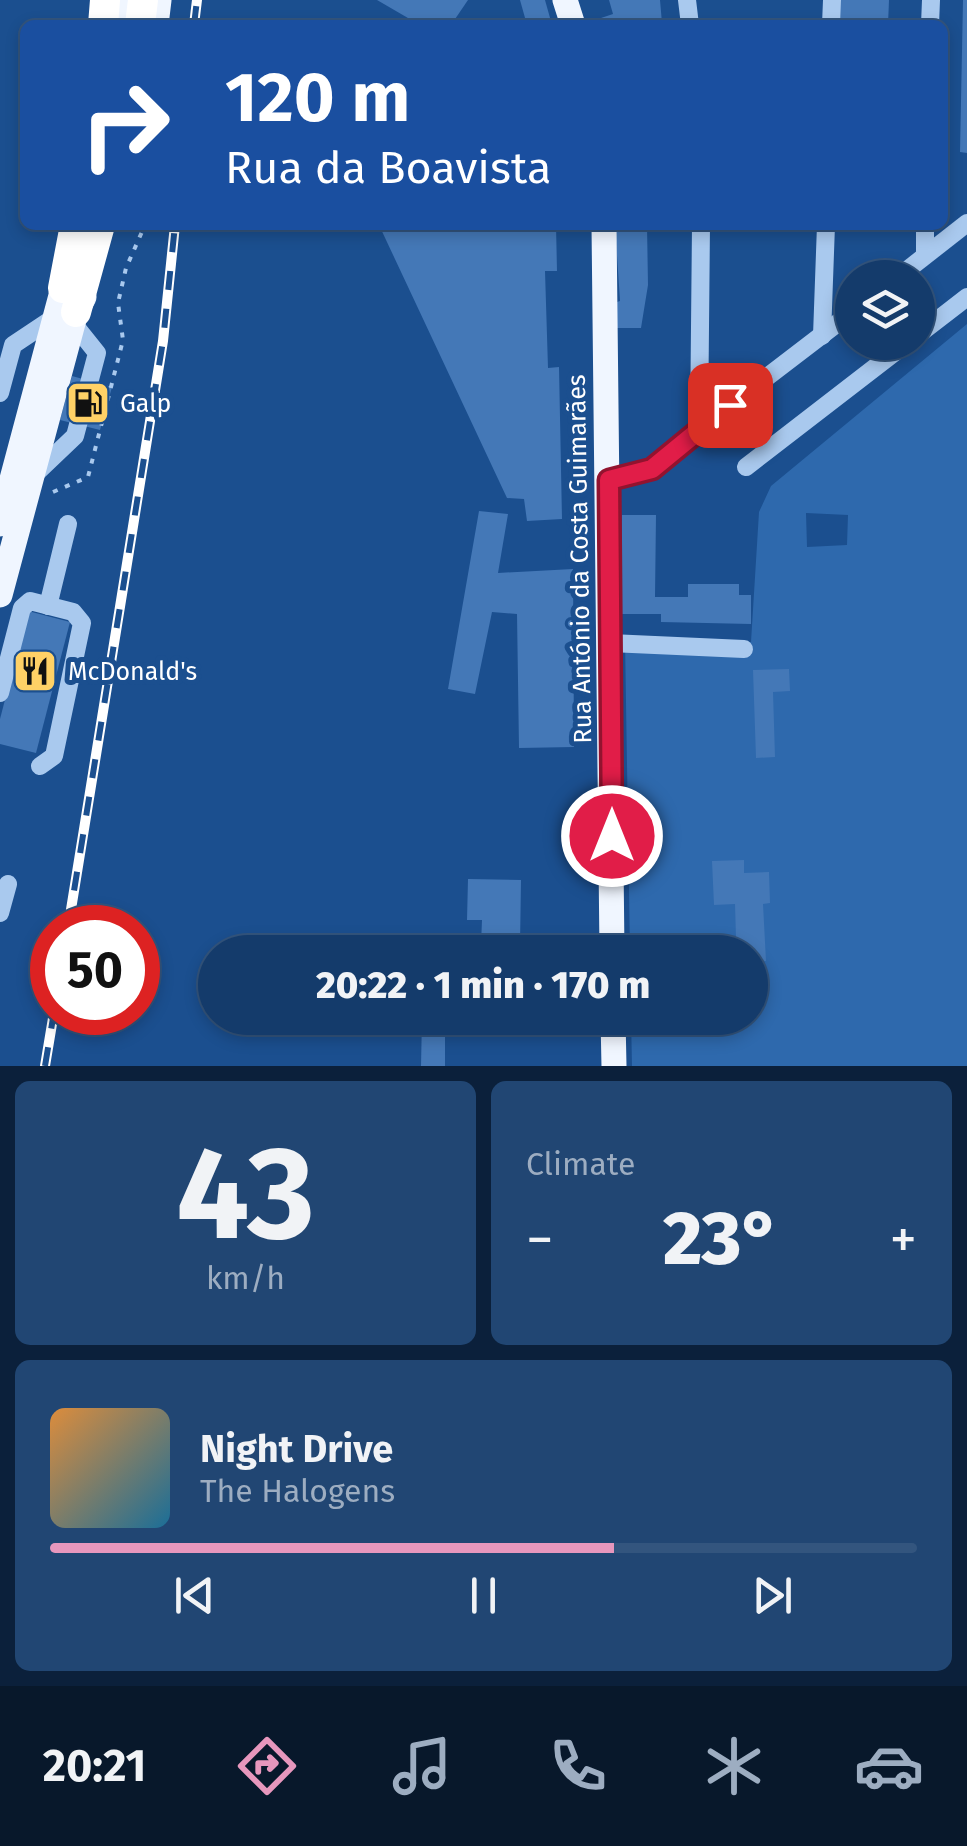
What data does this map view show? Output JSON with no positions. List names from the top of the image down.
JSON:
{
  "streets": {
    "main road": ["Rua António da Costa Guimarães"]
  },
  "places": {
    "fuel station": ["Galp"],
    "restaurant": ["McDonald's"]
  },
  "page": {
    "turn": ["120 m", "Rua da Boavista"],
    "limit": "50",
    "trip": "20:22 · 1 min · 170 m",
    "tile": [
      ["43", "km/h"],
      "Climate"
    ],
    "heat": ["−", "23°", "+"],
    "song": ["Night Drive", "The Halogens"],
    "tabs": "20:21"
  }
}
